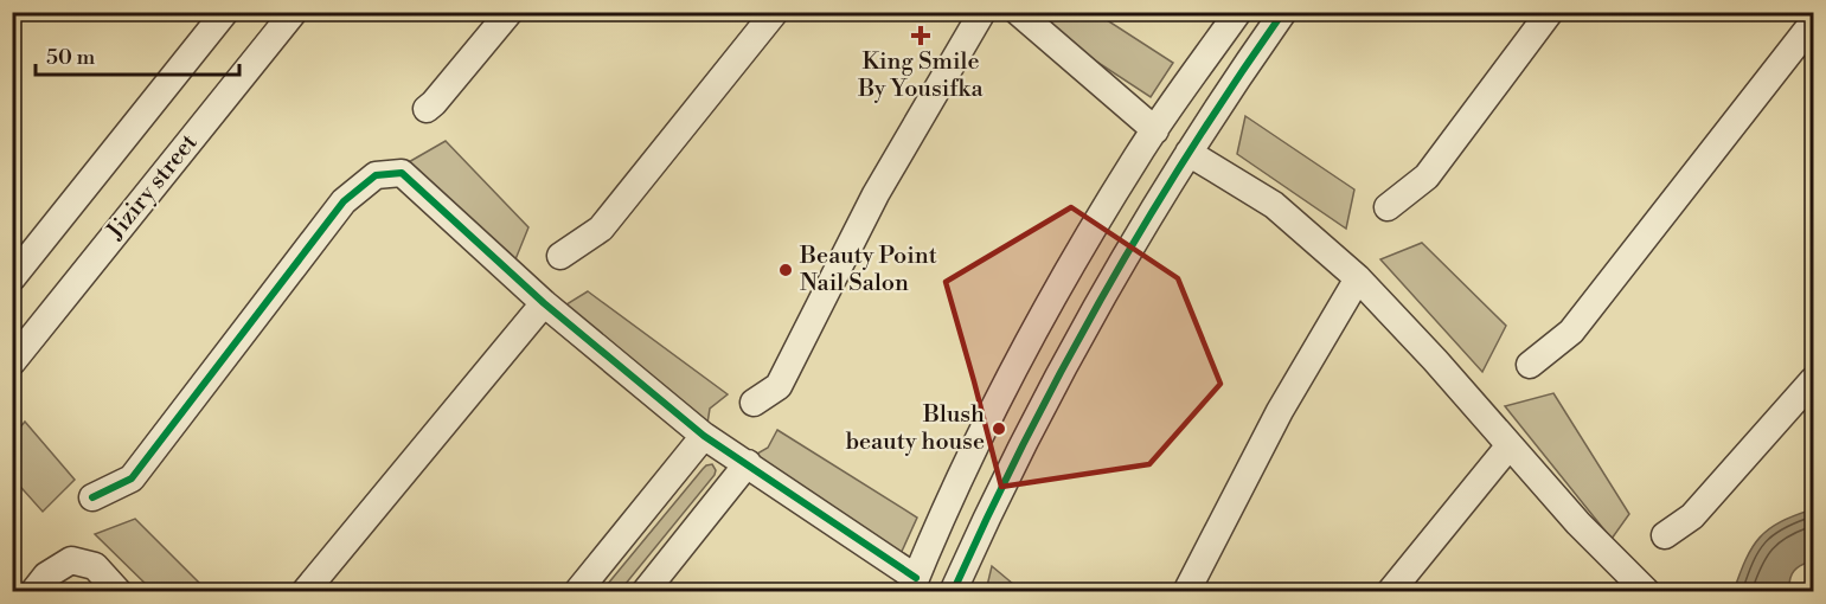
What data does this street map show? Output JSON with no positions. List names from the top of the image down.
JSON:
{
  "streets": {
    "street": ["Jiziry street"]
  },
  "places": {
    "health": ["King Smile By Yousifka"],
    "other": ["Beauty Point Nail Salon", "Blush beauty house"]
  },
  "scale_bar": "50 m"
}
